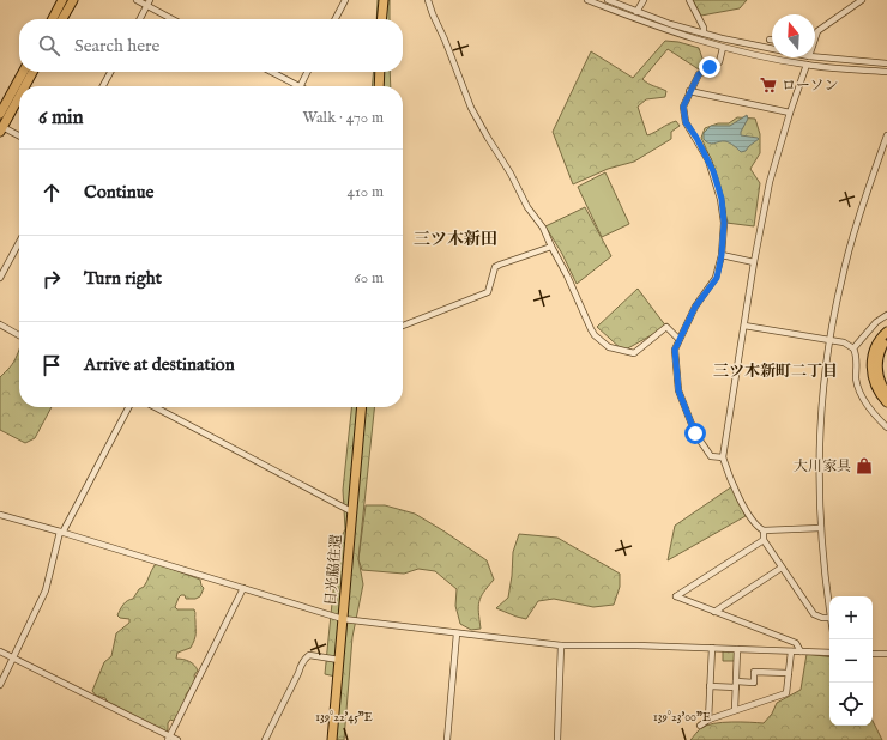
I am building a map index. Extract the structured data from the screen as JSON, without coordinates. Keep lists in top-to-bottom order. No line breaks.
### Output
{"streets":{"highway":["日光脇往還"]},"districts":["三ツ木新田","三ツ木新町二丁目"],"places":{"supermarket":["ローソン"],"shop":["大川家具"]},"north":"top","page":{"search":"Search here","heading":["6 min","Walk · 470 m"],"list":[["Continue","410 m"],["Turn right","60 m"],"Arrive at destination"],"map_buttons":["+","−"]},"coordinates":["139°22'45\"E","139°23'00\"E"]}
